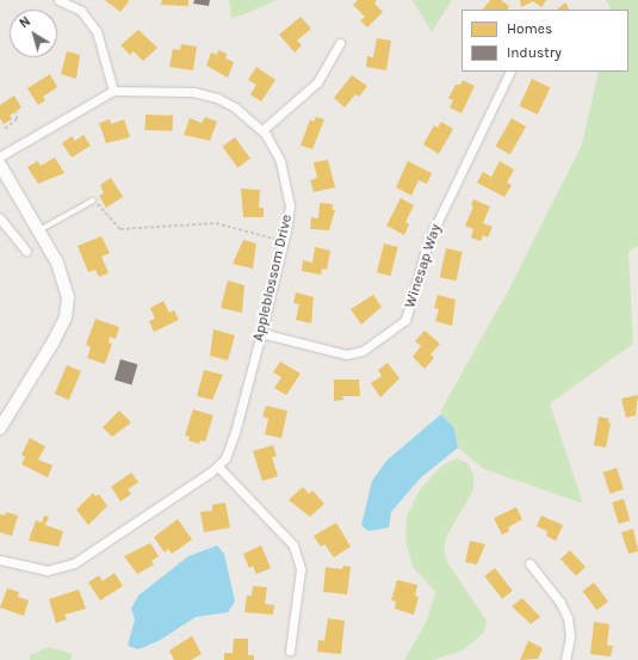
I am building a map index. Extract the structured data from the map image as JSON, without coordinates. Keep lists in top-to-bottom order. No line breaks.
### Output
{"streets":{"street":["Winesap Way","Appleblossom Drive"]},"crossings":[["Winesap Way","Appleblossom Drive"]],"legend":["Homes","Industry"],"north":"top left"}
